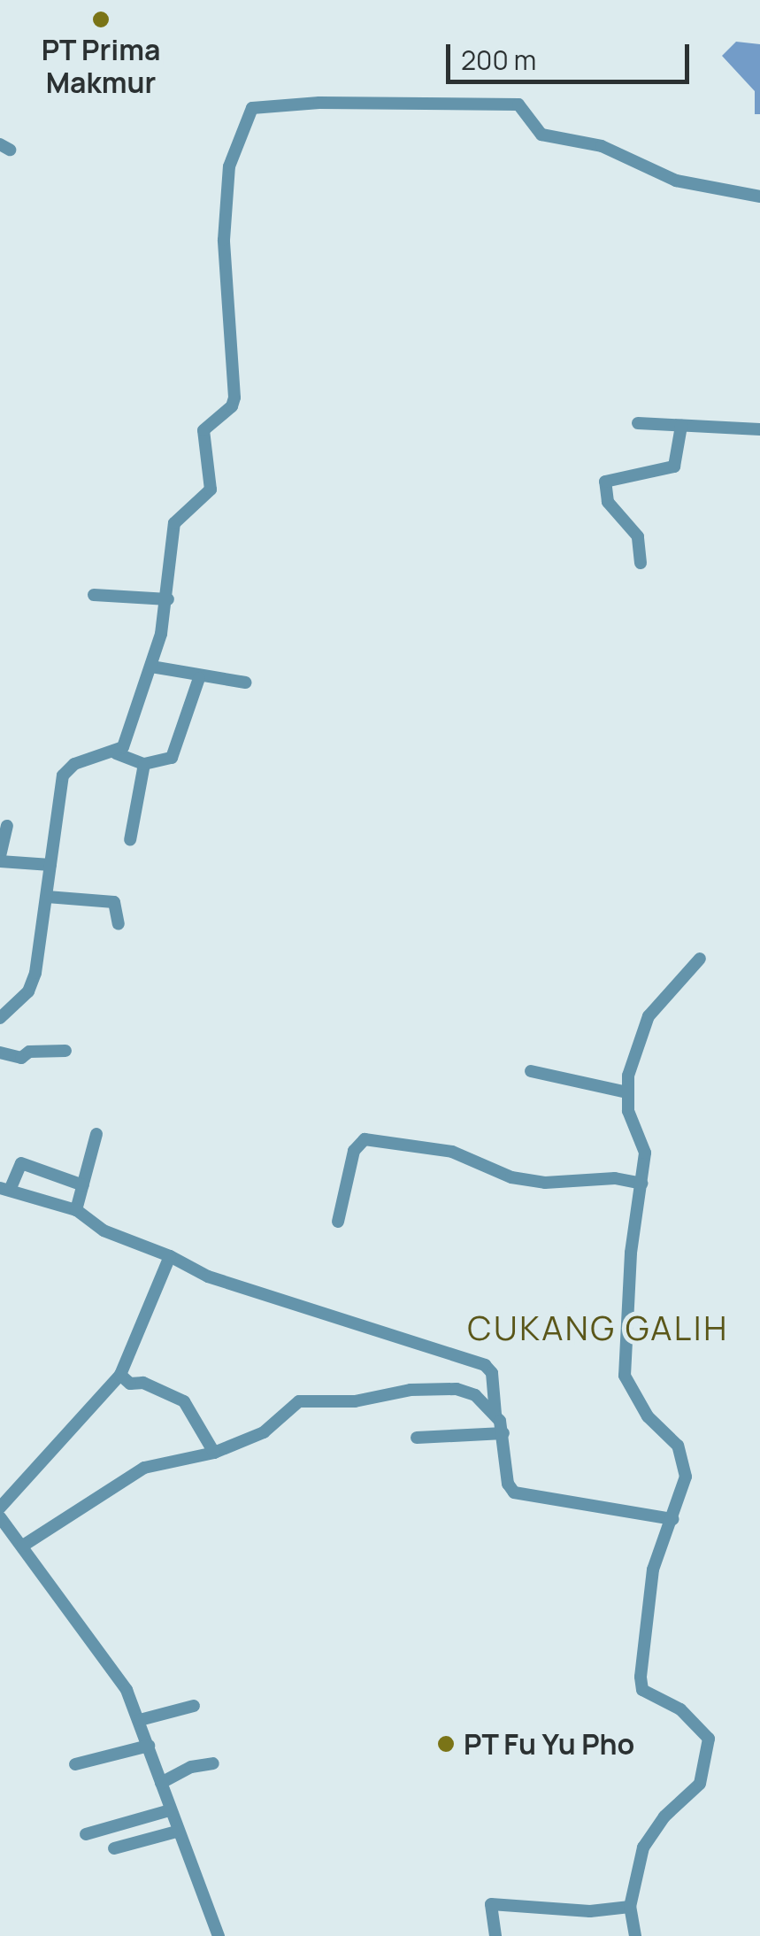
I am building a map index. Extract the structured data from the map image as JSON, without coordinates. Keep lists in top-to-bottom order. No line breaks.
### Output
{"districts":["CUKANG GALIH"],"places":["PT Prima Makmur","PT Fu Yu Pho"],"scale_bar":"200 m"}
